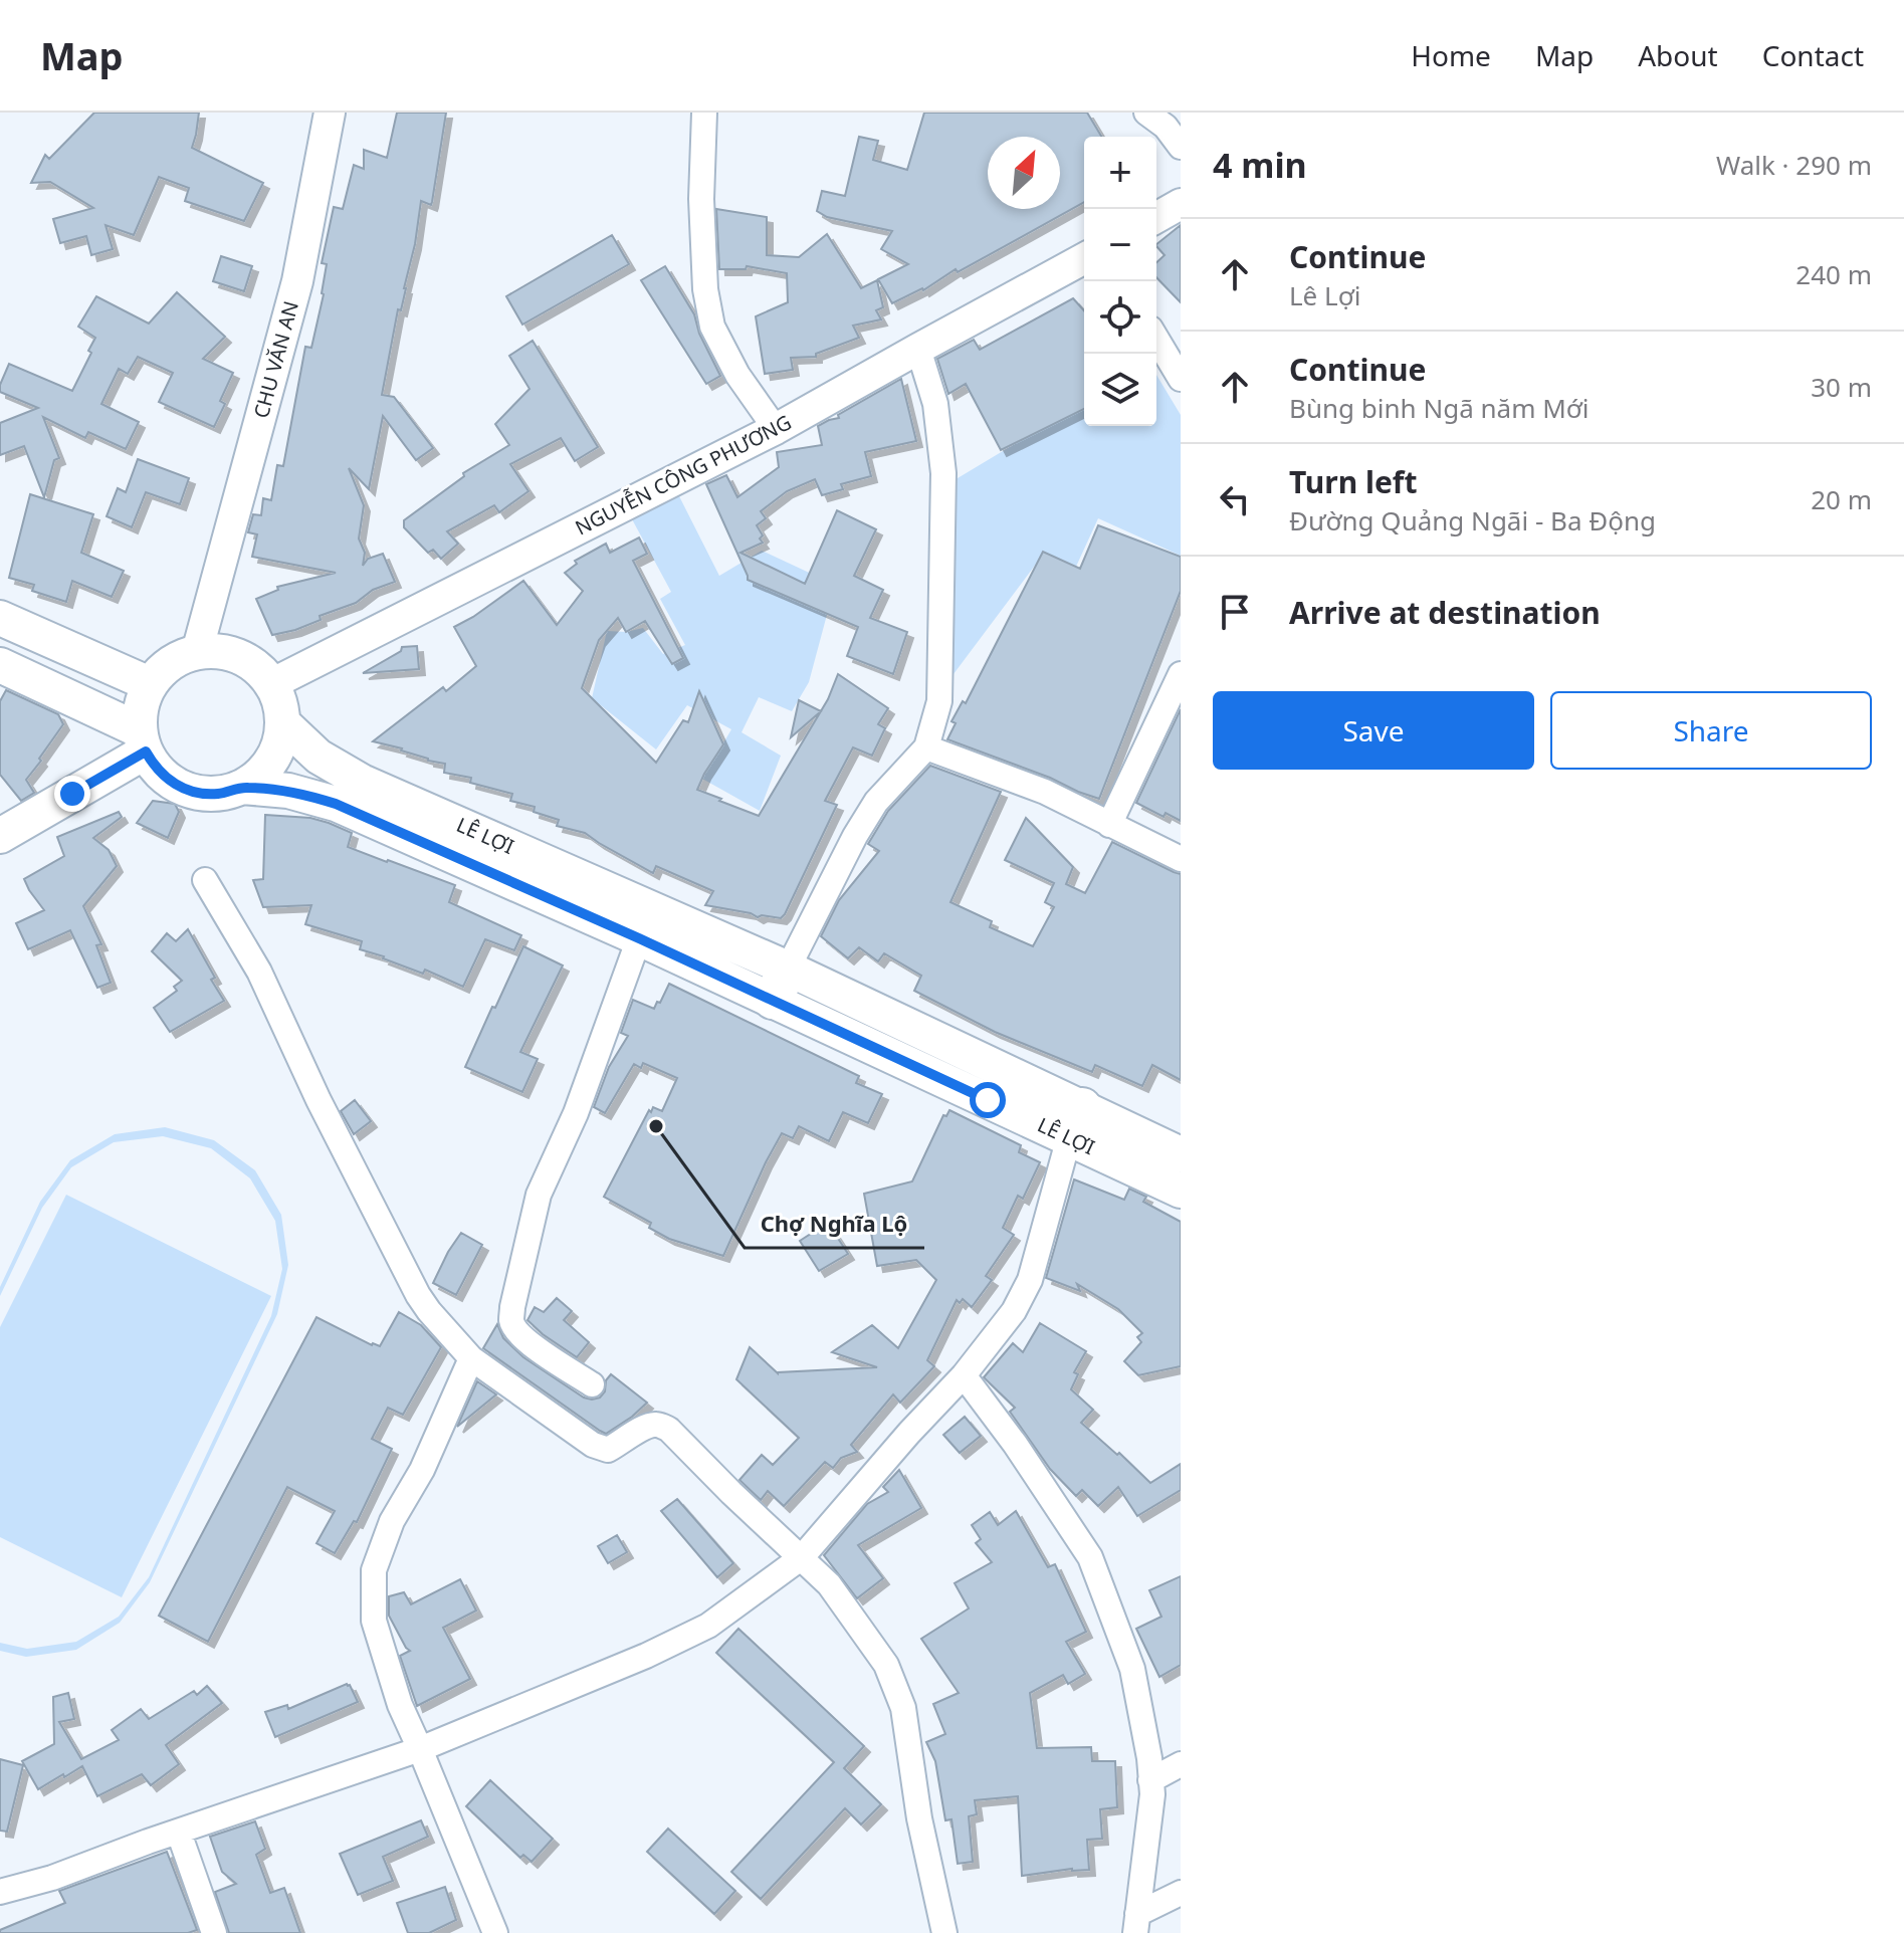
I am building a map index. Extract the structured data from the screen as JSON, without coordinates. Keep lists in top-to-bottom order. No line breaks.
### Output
{"streets":{"main road":["LÊ LỢI"],"street":["CHU VĂN AN","NGUYỄN CÔNG PHƯƠNG"]},"crossings":[["CHU VĂN AN","NGUYỄN CÔNG PHƯƠNG"],["CHU VĂN AN","LÊ LỢI"],["NGUYỄN CÔNG PHƯƠNG","LÊ LỢI"]],"places":["Chợ Nghĩa Lộ"],"north":"top right","page":{"header":"Map","nav":["Home","Map","About","Contact"],"heading":["4 min","Walk · 290 m"],"map_buttons":["+","−"],"list":[["Continue","Lê Lợi","240 m"],["Continue","Bùng binh Ngã năm Mới","30 m"],["Turn left","Đường Quảng Ngãi - Ba Động","20 m"],"Arrive at destination"],"buttons":["Save","Share"]}}
